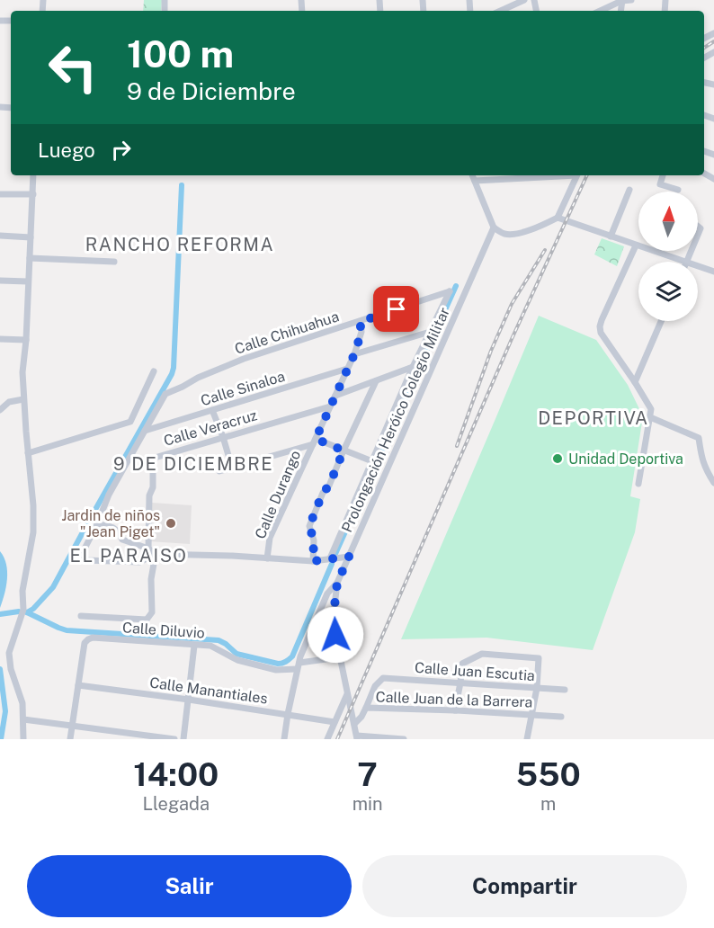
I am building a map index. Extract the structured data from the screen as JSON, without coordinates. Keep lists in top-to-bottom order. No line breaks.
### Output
{"streets":{"street":["Calle Chihuahua","Calle Sinaloa","Prolongación Heróico Colegio Militar","Calle Veracruz","Calle Durango","Calle Diluvio","Calle Juan Escutia","Calle Manantiales","Calle Juan de la Barrera"]},"crossings":[["Calle Chihuahua","Calle Sinaloa"],["Calle Chihuahua","Calle Durango"],["Calle Sinaloa","Calle Durango"],["Prolongación Heróico Colegio Militar","Calle Diluvio"],["Prolongación Heróico Colegio Militar","Calle Juan de la Barrera"],["Calle Veracruz","Calle Durango"],["Calle Diluvio","Calle Manantiales"],["Calle Juan Escutia","Calle Juan de la Barrera"]],"districts":["RANCHO REFORMA","DEPORTIVA","9 DE DICIEMBRE","EL PARAISO"],"places":["Unidad Deportiva","Jardin de niños \"Jean Piget\""],"north":"top","page":{"turn":["100 m","9 de Diciembre"],"then":"Luego","eta":["14:00","Llegada","7","min","550","m"],"buttons":["Salir","Compartir"]}}
